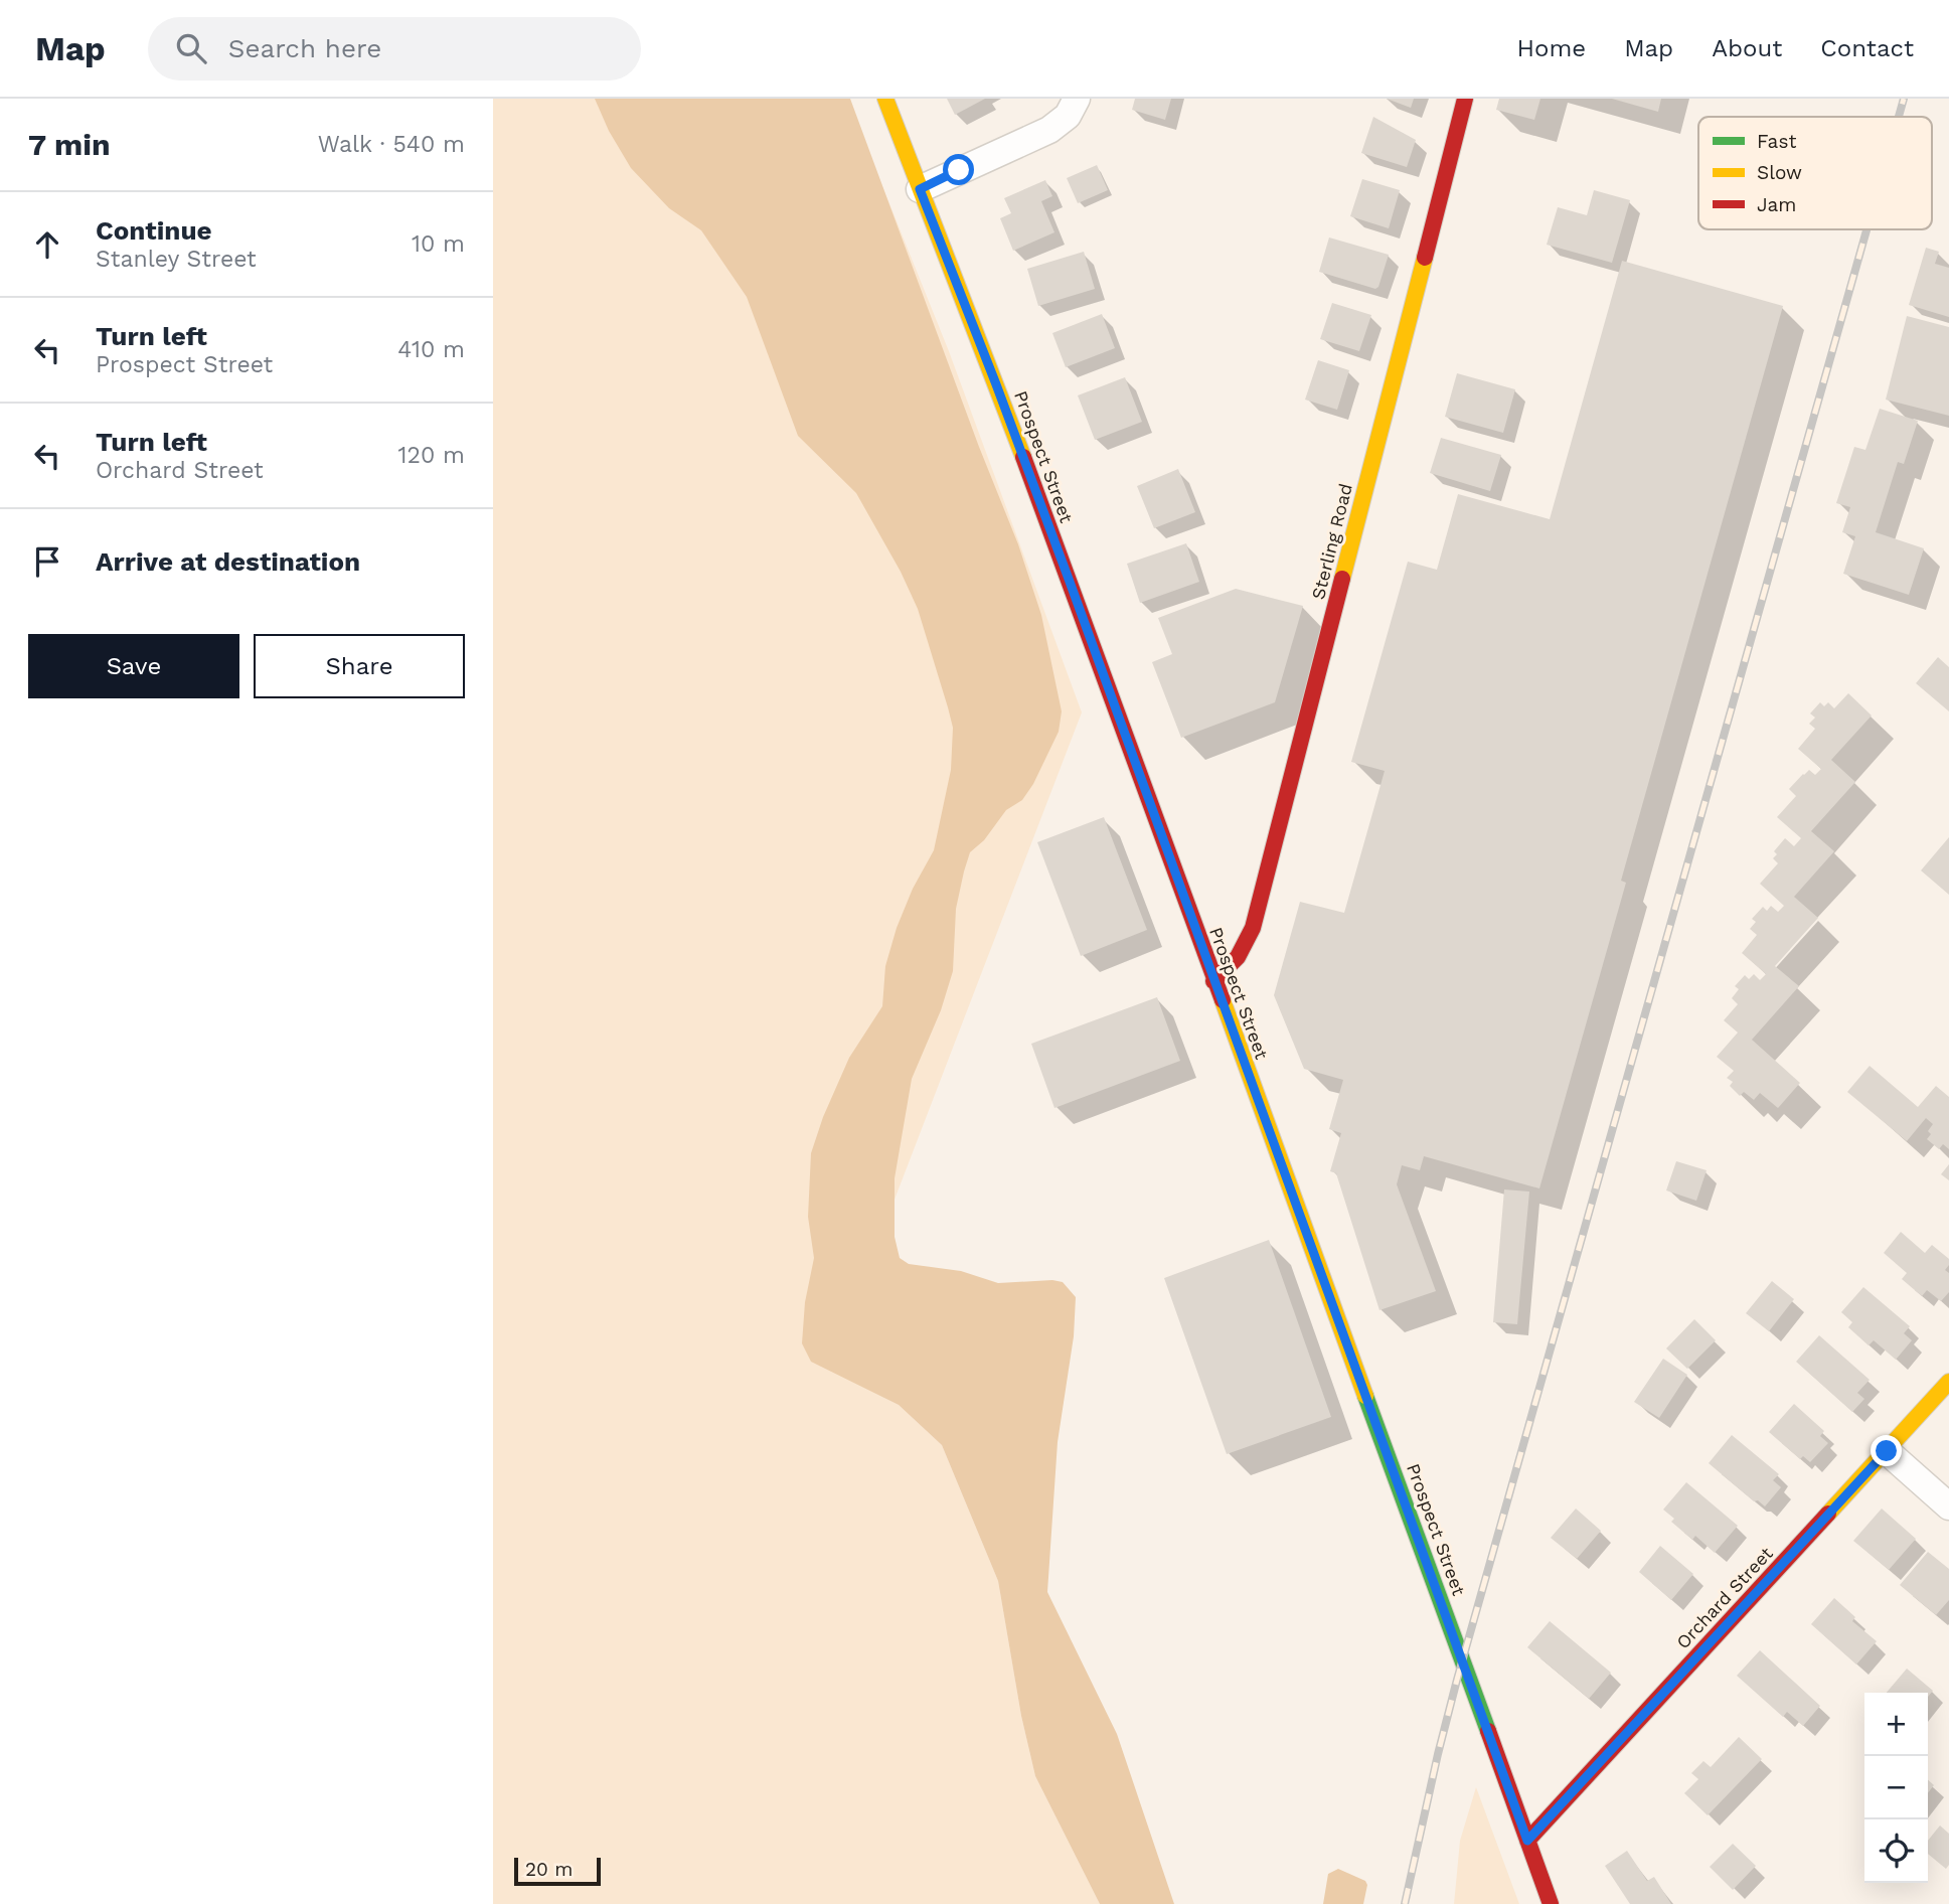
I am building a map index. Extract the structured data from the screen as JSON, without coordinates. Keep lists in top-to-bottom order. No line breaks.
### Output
{"streets":{"main road":["Prospect Street","Sterling Road","Orchard Street"]},"crossings":[["Prospect Street","Sterling Road"],["Prospect Street","Orchard Street"]],"legend":["Fast","Slow","Jam"],"scale_bar":"20 m","page":{"header":"Map","search":"Search here","nav":["Home","Map","About","Contact"],"heading":["7 min","Walk · 540 m"],"list":[["Continue","Stanley Street","10 m"],["Turn left","Prospect Street","410 m"],["Turn left","Orchard Street","120 m"],"Arrive at destination"],"buttons":["Save","Share"],"map_buttons":["+","−"],"scale":"20 m"}}
